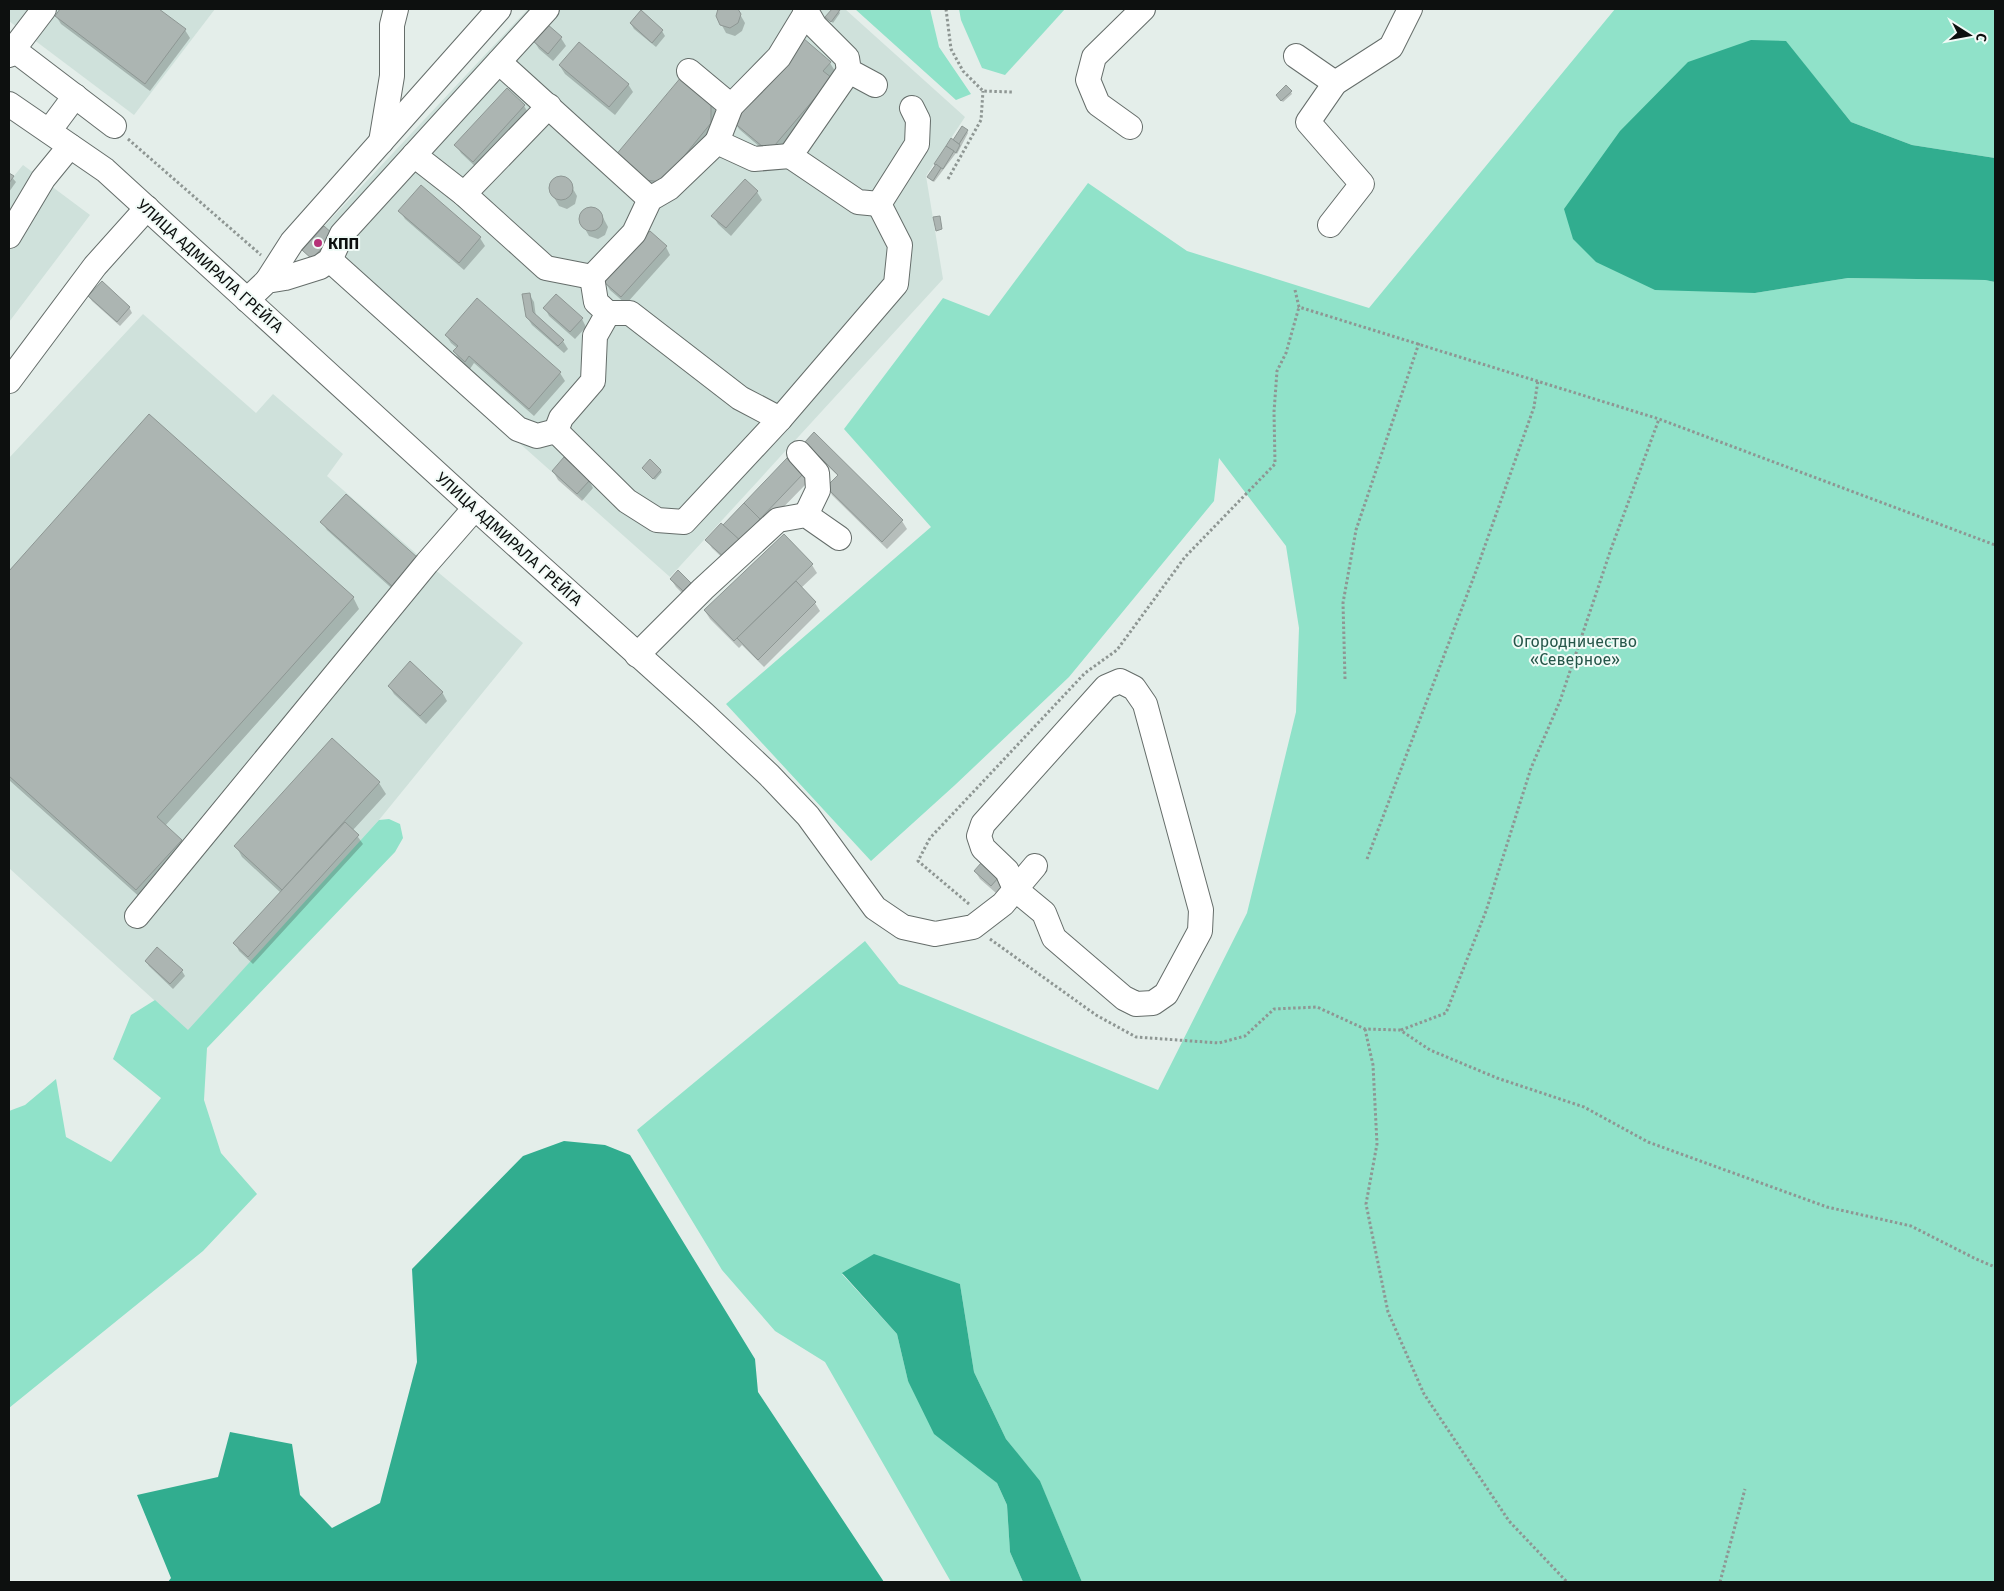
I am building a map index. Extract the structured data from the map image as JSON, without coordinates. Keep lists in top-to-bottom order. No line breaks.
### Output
{"streets":{"street":["УЛИЦА АДМИРАЛА ГРЕЙГА"]},"parks":["Огородничество «Северное»"],"places":["КПП"],"north":"right"}
